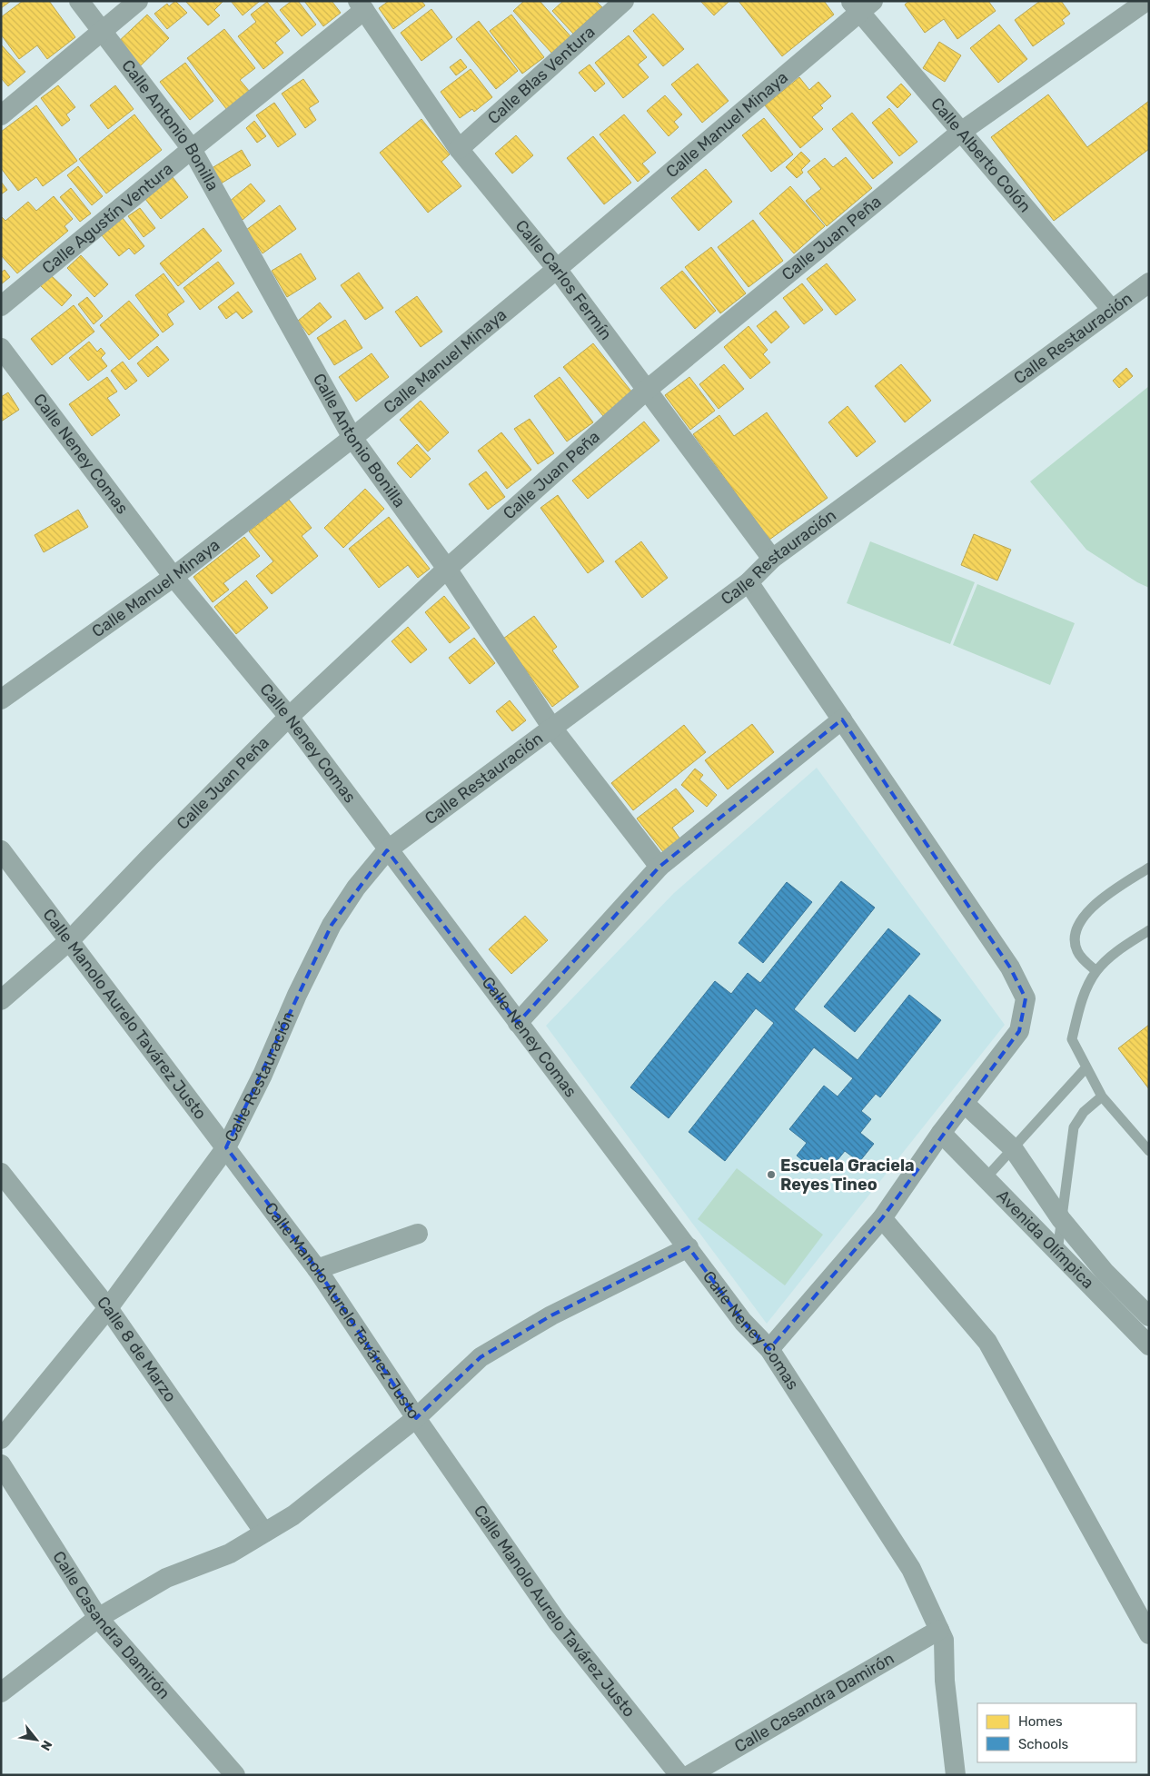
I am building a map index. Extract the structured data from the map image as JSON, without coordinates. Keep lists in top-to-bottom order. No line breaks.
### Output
{"streets":{"street":["Calle Blas Ventura","Calle Manuel Minaya","Calle Antonio Bonilla","Calle Alberto Colón","Calle Agustín Ventura","Calle Juan Peña","Calle Carlos Fermín","Calle Restauración","Calle Neney Comas","Calle Manolo Aurelo Tavárez Justo","Avenida Olímpica","Calle 8 de Marzo","Calle Casandra Damirón"]},"crossings":[["Calle Blas Ventura","Calle Carlos Fermín"],["Calle Manuel Minaya","Calle Antonio Bonilla"],["Calle Manuel Minaya","Calle Alberto Colón"],["Calle Manuel Minaya","Calle Carlos Fermín"],["Calle Manuel Minaya","Calle Neney Comas"],["Calle Antonio Bonilla","Calle Agustín Ventura"],["Calle Antonio Bonilla","Calle Juan Peña"],["Calle Antonio Bonilla","Calle Restauración"],["Calle Alberto Colón","Calle Juan Peña"],["Calle Alberto Colón","Calle Restauración"],["Calle Agustín Ventura","Calle Carlos Fermín"],["Calle Juan Peña","Calle Carlos Fermín"],["Calle Juan Peña","Calle Neney Comas"],["Calle Juan Peña","Calle Manolo Aurelo Tavárez Justo"],["Calle Carlos Fermín","Calle Restauración"],["Calle Restauración","Calle Neney Comas"],["Calle Restauración","Calle Manolo Aurelo Tavárez Justo"],["Calle Restauración","Calle 8 de Marzo"],["Calle Neney Comas","Calle Casandra Damirón"]],"places":["Escuela Graciela Reyes Tineo"],"legend":["Homes","Schools"],"north":"bottom right"}
